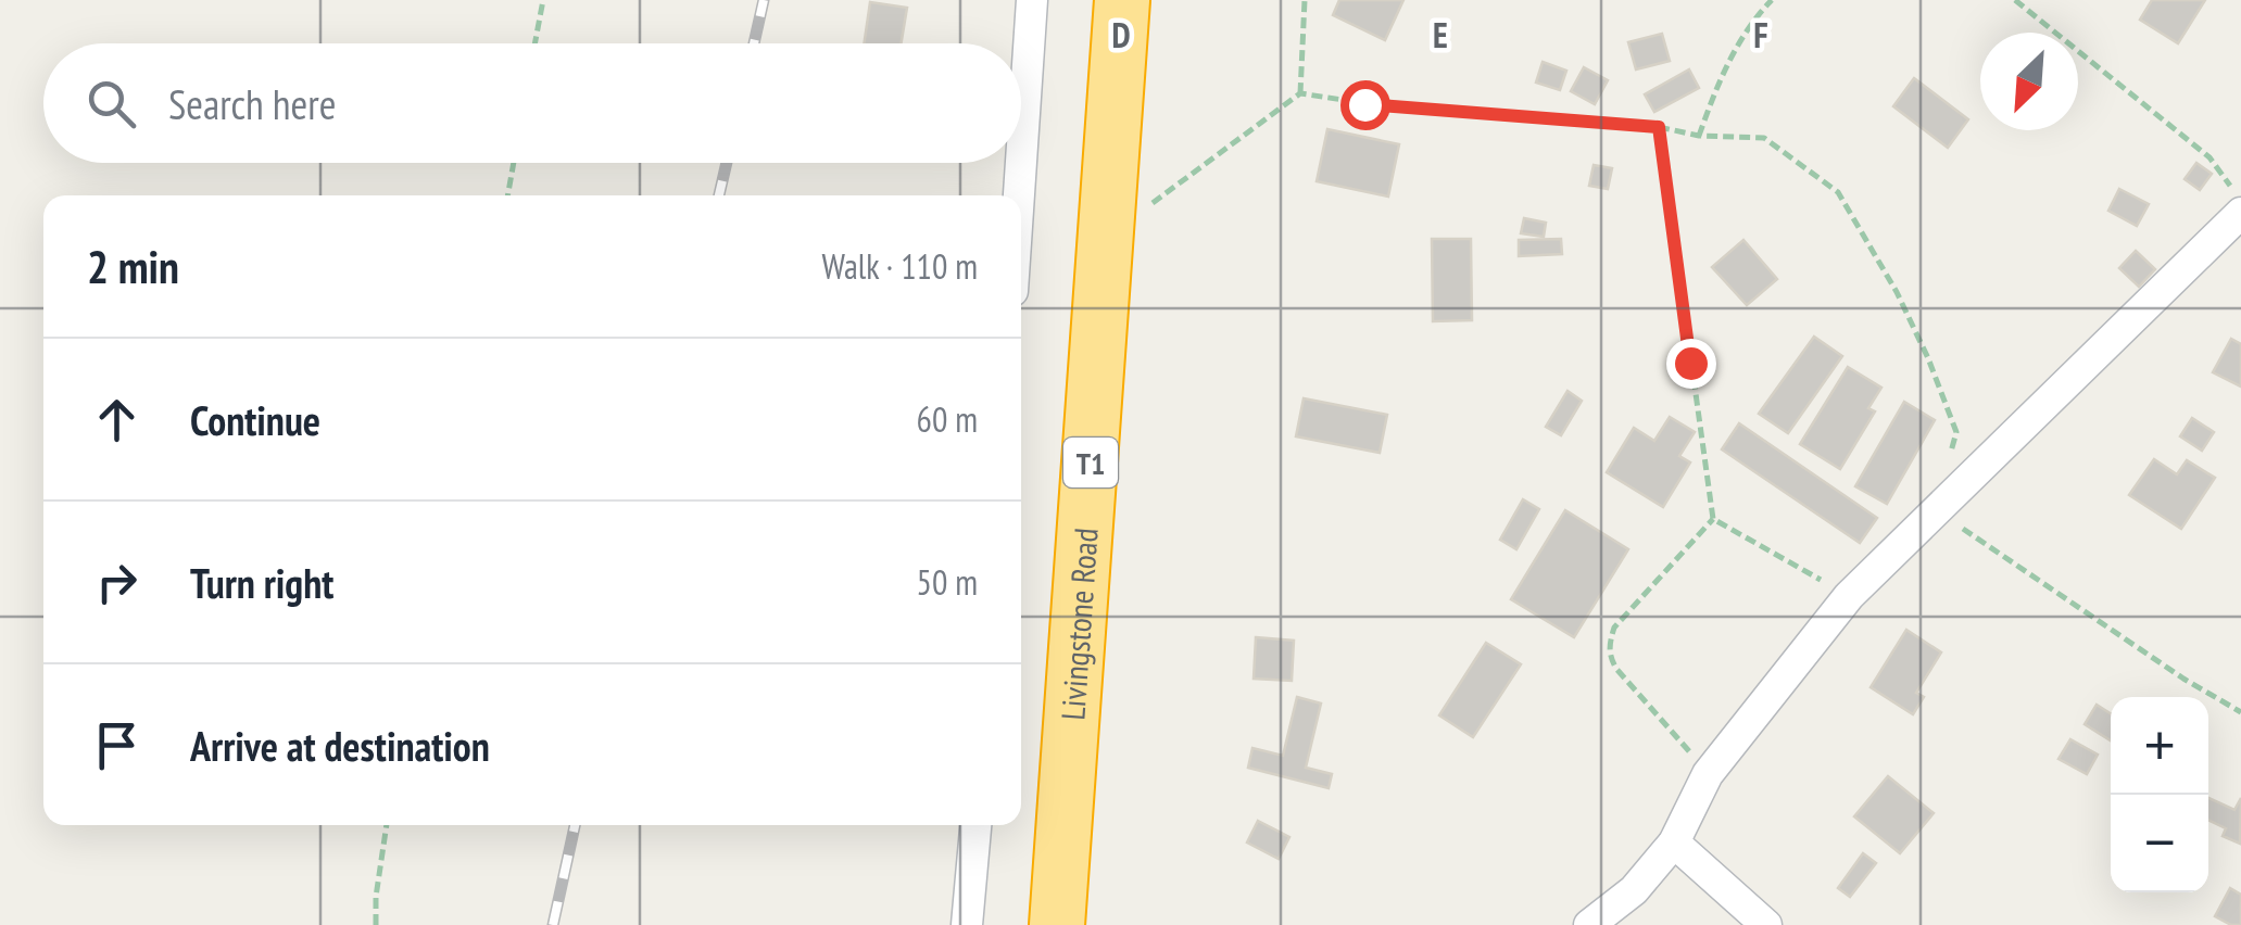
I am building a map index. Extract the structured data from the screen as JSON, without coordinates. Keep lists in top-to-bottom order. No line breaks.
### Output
{"streets":{"highway":["T1","Livingstone Road"]},"north":"bottom left","page":{"search":"Search here","heading":["2 min","Walk · 110 m"],"list":[["Continue","60 m"],["Turn right","50 m"],"Arrive at destination"],"map_buttons":["+","−"]},"grid":{"columns":["D","E","F"]}}
